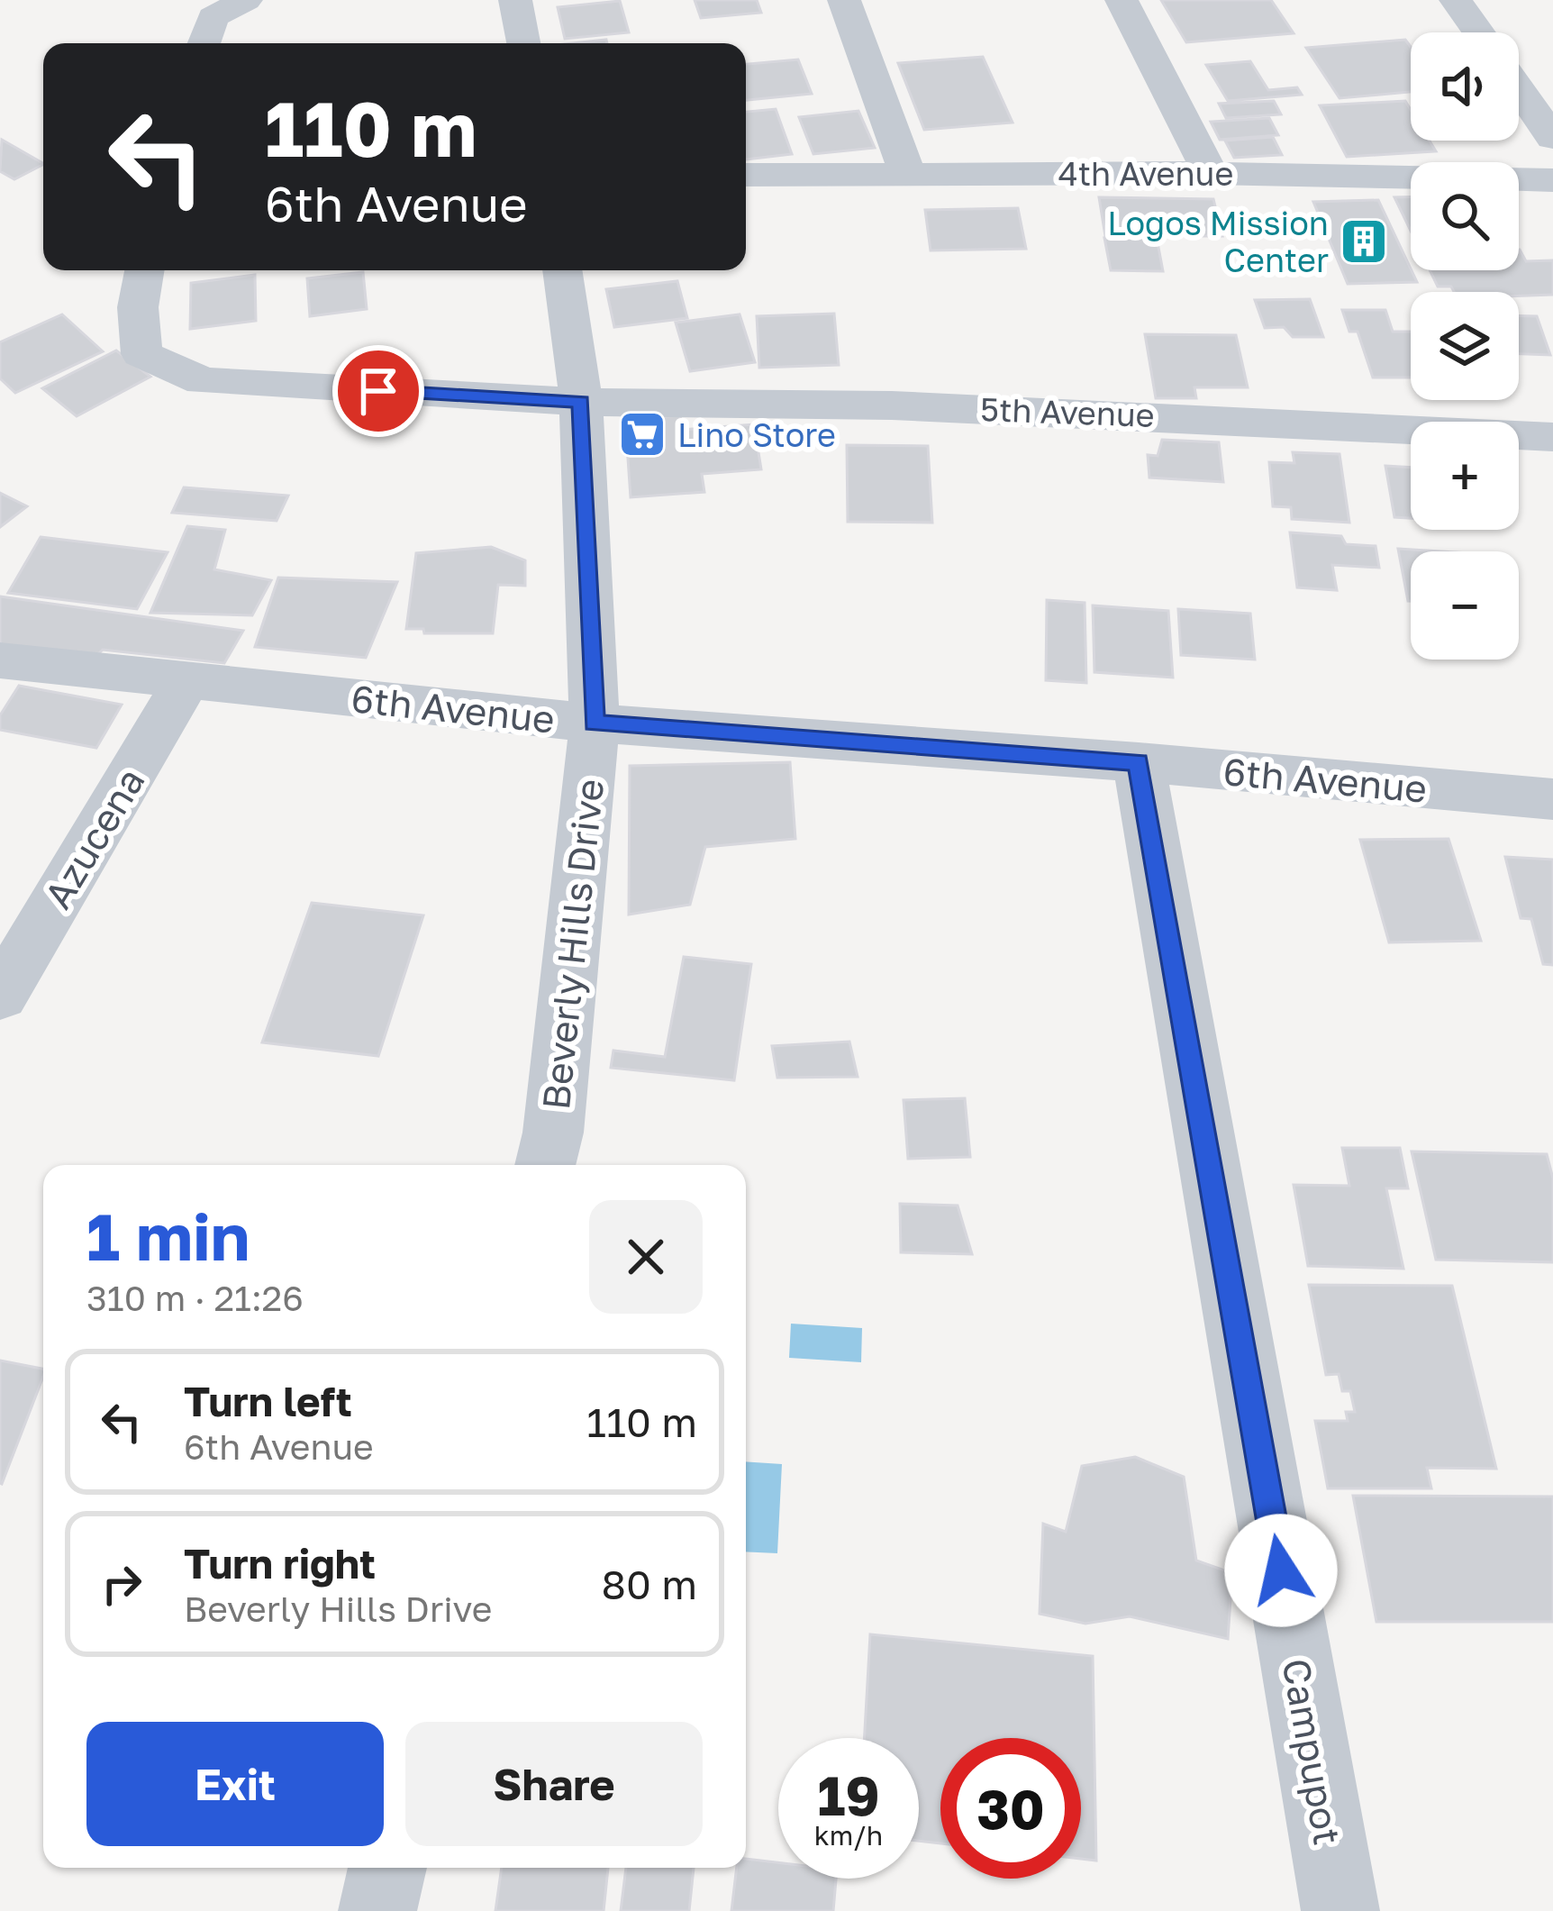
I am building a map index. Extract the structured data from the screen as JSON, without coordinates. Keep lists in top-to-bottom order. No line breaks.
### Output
{"streets":{"street":["4th Avenue","5th Avenue","6th Avenue","Azucena","Beverly Hills Drive","Campupot"]},"crossings":[["5th Avenue","Beverly Hills Drive"],["6th Avenue","Azucena"],["6th Avenue","Beverly Hills Drive"],["6th Avenue","Campupot"]],"places":{"building":["Logos Mission Center"],"supermarket":["Lino Store"]},"page":{"map_buttons":["+","−"],"turn":["110 m","6th Avenue"],"heading":["1 min","310 m · 21:26"],"list":[{"name":"Turn left","note":"6th Avenue","value":"110 m"},{"name":"Turn right","note":"Beverly Hills Drive","value":"80 m"}],"buttons":["Exit","Share"],"speed":"19 km/h","limit":"30"}}
